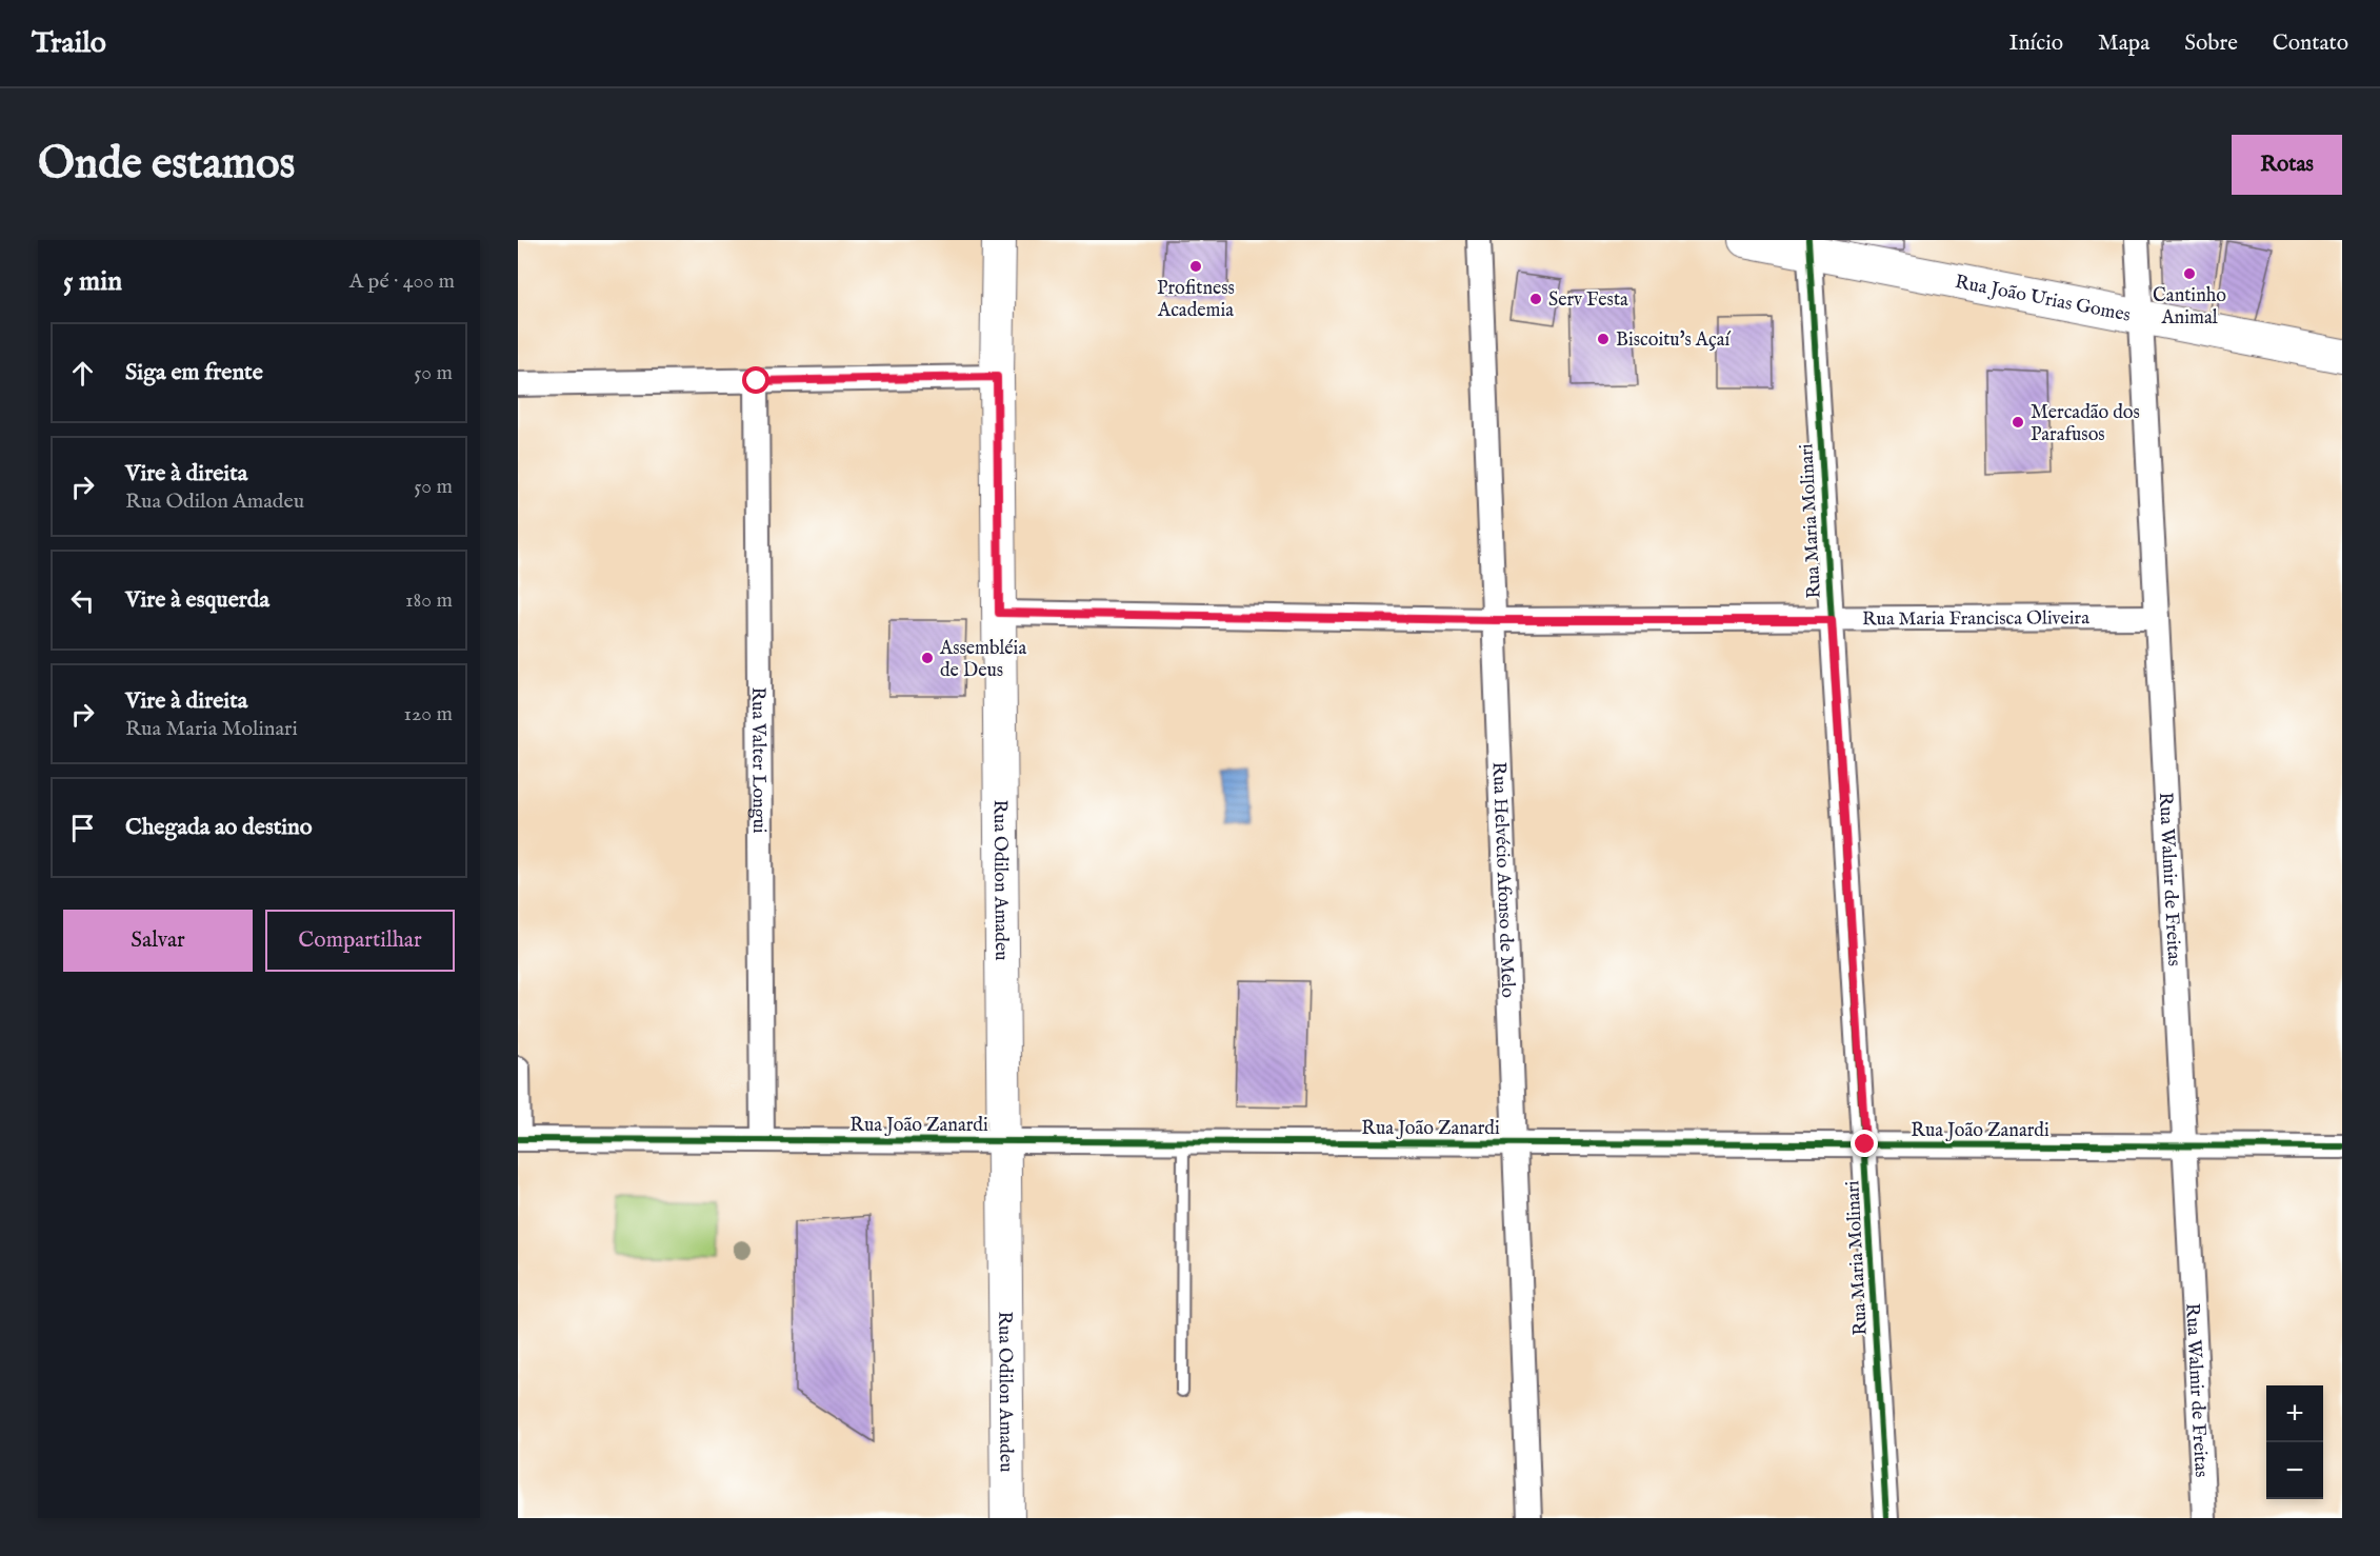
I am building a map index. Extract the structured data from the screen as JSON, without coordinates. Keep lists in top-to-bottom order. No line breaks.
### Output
{"streets":{"street":["Rua João Urias Gomes","Rua Maria Molinari","Rua Maria Francisca Oliveira","Rua Valter Longui","Rua Odilon Amadeu","Rua Helvécio Afonso de Melo","Rua Walmir de Freitas","Rua João Zanardi"]},"crossings":[["Rua João Urias Gomes","Rua Maria Molinari"],["Rua João Urias Gomes","Rua Walmir de Freitas"],["Rua Maria Molinari","Rua Maria Francisca Oliveira"],["Rua Maria Molinari","Rua João Zanardi"],["Rua Maria Francisca Oliveira","Rua Odilon Amadeu"],["Rua Maria Francisca Oliveira","Rua Helvécio Afonso de Melo"],["Rua Maria Francisca Oliveira","Rua Walmir de Freitas"],["Rua Valter Longui","Rua João Zanardi"],["Rua Odilon Amadeu","Rua João Zanardi"],["Rua Helvécio Afonso de Melo","Rua João Zanardi"],["Rua Walmir de Freitas","Rua João Zanardi"]],"places":["Profitness Academia","Cantinho Animal","Serv Festa","Biscoitu's Açaí","Mercadão dos Parafusos","Assembléia de Deus"],"page":{"header":"Trailo","nav":["Início","Mapa","Sobre","Contato"],"buttons":["Rotas",["Salvar","Compartilhar"]],"title":"Onde estamos","heading":["5 min","A pé · 400 m"],"list":[["Siga em frente","50 m"],["Vire à direita","Rua Odilon Amadeu","50 m"],["Vire à esquerda","180 m"],["Vire à direita","Rua Maria Molinari","120 m"],"Chegada ao destino"],"map_buttons":["+","−"]}}
